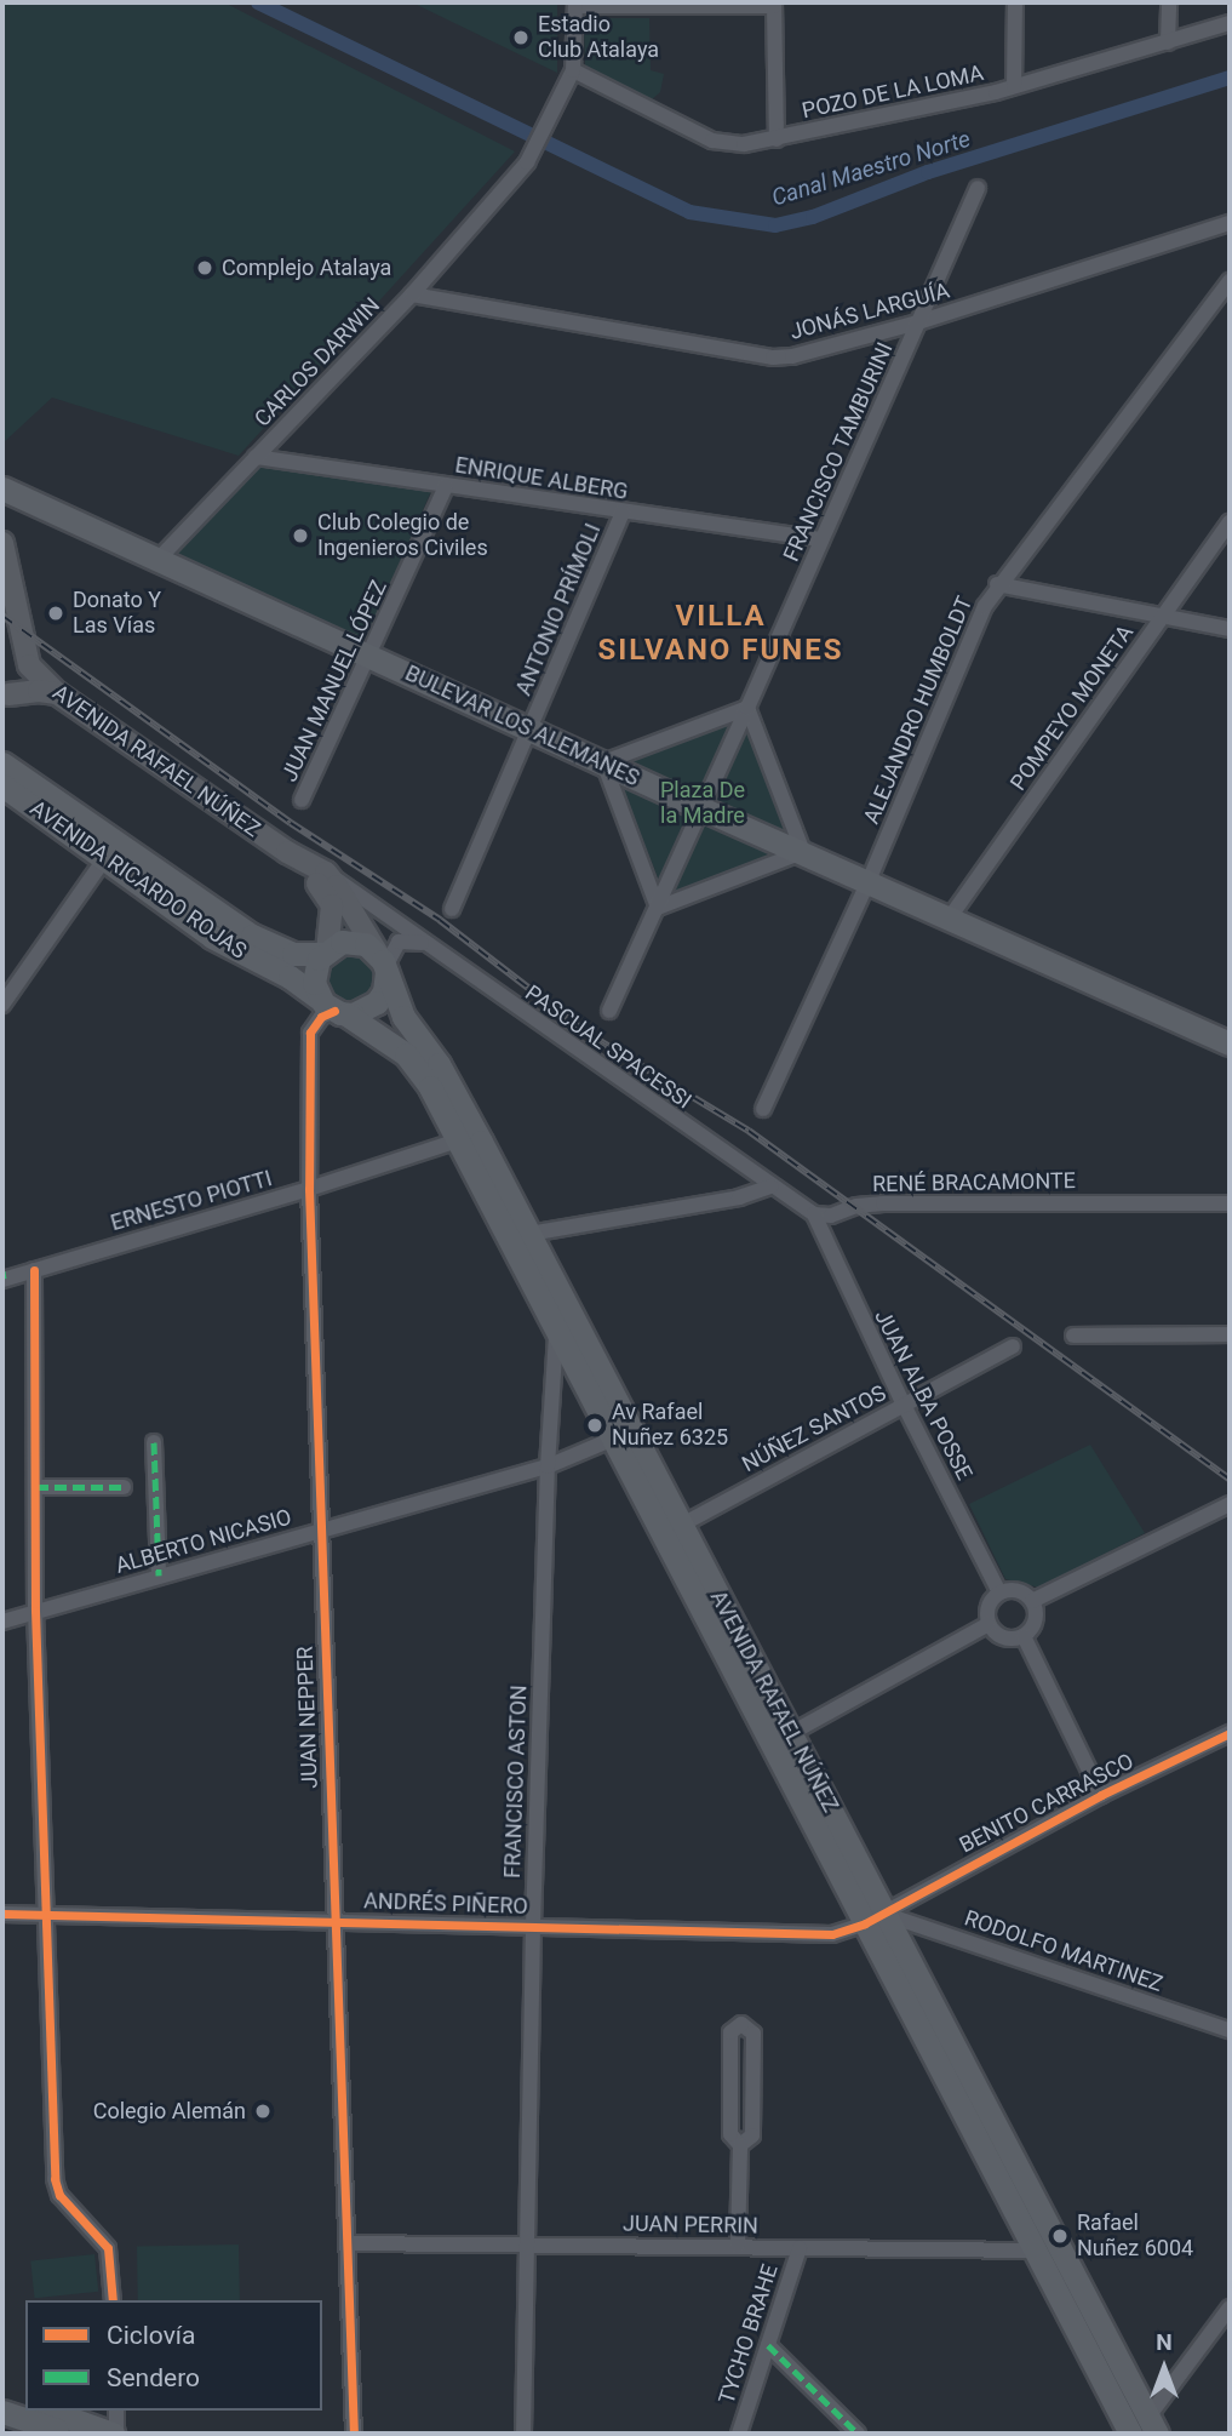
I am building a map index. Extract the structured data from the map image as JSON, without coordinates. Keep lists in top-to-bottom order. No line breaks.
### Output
{"streets":{"main road":["BULEVAR LOS ALEMANES","AVENIDA RAFAEL NÚÑEZ","AVENIDA RICARDO ROJAS"],"street":["POZO DE LA LOMA","JONÁS LARGUÍA","CARLOS DARWIN","FRANCISCO TAMBURINI","ENRIQUE ALBERG","ANTONIO PRÍMOLI","JUAN MANUEL LÓPEZ","POMPEYO MONETA","ALEJANDRO HUMBOLDT","PASCUAL SPACESSI","RENÉ BRACAMONTE","ERNESTO PIOTTI","JUAN ALBA POSSE","NÚÑEZ SANTOS","ALBERTO NICASIO","JUAN NEPPER","FRANCISCO ASTON","BENITO CARRASCO","ANDRÉS PIÑERO","RODOLFO MARTINEZ","JUAN PERRIN","TYCHO BRAHE"]},"crossings":[["POZO DE LA LOMA","CARLOS DARWIN"],["JONÁS LARGUÍA","CARLOS DARWIN"],["JONÁS LARGUÍA","FRANCISCO TAMBURINI"],["CARLOS DARWIN","ENRIQUE ALBERG"],["CARLOS DARWIN","BULEVAR LOS ALEMANES"],["FRANCISCO TAMBURINI","ENRIQUE ALBERG"],["FRANCISCO TAMBURINI","BULEVAR LOS ALEMANES"],["ENRIQUE ALBERG","ANTONIO PRÍMOLI"],["ENRIQUE ALBERG","JUAN MANUEL LÓPEZ"],["ANTONIO PRÍMOLI","BULEVAR LOS ALEMANES"],["JUAN MANUEL LÓPEZ","BULEVAR LOS ALEMANES"],["POMPEYO MONETA","BULEVAR LOS ALEMANES"],["ALEJANDRO HUMBOLDT","BULEVAR LOS ALEMANES"],["AVENIDA RAFAEL NÚÑEZ","AVENIDA RICARDO ROJAS"],["AVENIDA RAFAEL NÚÑEZ","PASCUAL SPACESSI"],["AVENIDA RAFAEL NÚÑEZ","ERNESTO PIOTTI"],["AVENIDA RAFAEL NÚÑEZ","NÚÑEZ SANTOS"],["AVENIDA RAFAEL NÚÑEZ","ALBERTO NICASIO"],["AVENIDA RAFAEL NÚÑEZ","JUAN NEPPER"],["AVENIDA RAFAEL NÚÑEZ","FRANCISCO ASTON"],["AVENIDA RAFAEL NÚÑEZ","BENITO CARRASCO"],["AVENIDA RAFAEL NÚÑEZ","ANDRÉS PIÑERO"],["AVENIDA RAFAEL NÚÑEZ","RODOLFO MARTINEZ"],["AVENIDA RAFAEL NÚÑEZ","JUAN PERRIN"],["AVENIDA RICARDO ROJAS","JUAN NEPPER"],["RENÉ BRACAMONTE","JUAN ALBA POSSE"],["ERNESTO PIOTTI","JUAN NEPPER"],["JUAN ALBA POSSE","NÚÑEZ SANTOS"],["ALBERTO NICASIO","JUAN NEPPER"],["ALBERTO NICASIO","FRANCISCO ASTON"],["JUAN NEPPER","ANDRÉS PIÑERO"],["JUAN NEPPER","JUAN PERRIN"],["FRANCISCO ASTON","ANDRÉS PIÑERO"],["FRANCISCO ASTON","JUAN PERRIN"],["BENITO CARRASCO","ANDRÉS PIÑERO"],["BENITO CARRASCO","RODOLFO MARTINEZ"],["ANDRÉS PIÑERO","RODOLFO MARTINEZ"],["JUAN PERRIN","TYCHO BRAHE"]],"districts":["VILLA SILVANO FUNES"],"water":["Canal Maestro Norte"],"parks":["Plaza De la Madre"],"places":["Estadio Club Atalaya","Complejo Atalaya","Club Colegio de Ingenieros Civiles","Donato Y Las Vías","Av Rafael Nuñez 6325","Colegio Alemán","Rafael Nuñez 6004"],"legend":["Ciclovía","Sendero"],"north":"top"}
